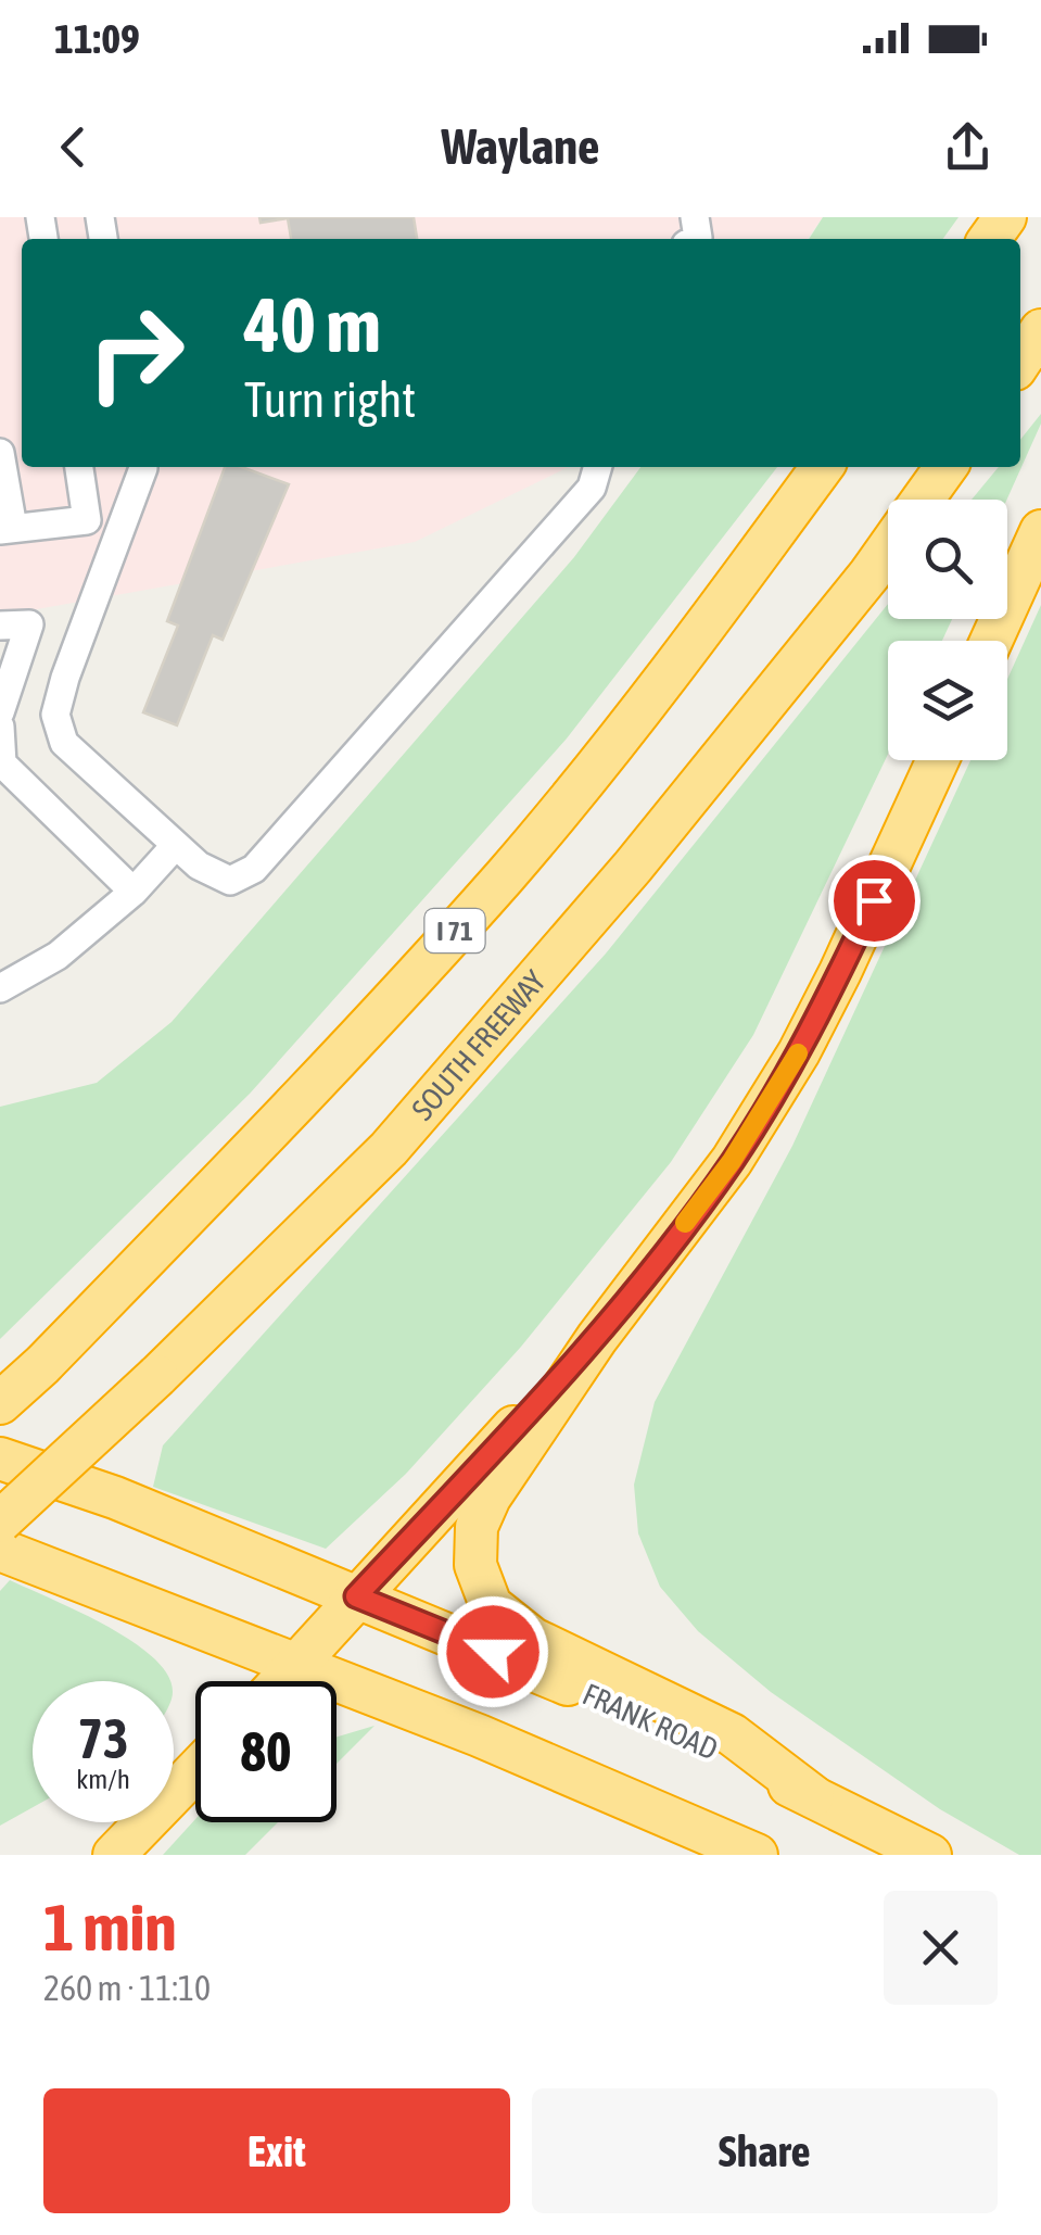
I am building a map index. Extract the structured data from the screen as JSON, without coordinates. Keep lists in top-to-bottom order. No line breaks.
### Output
{"streets":{"highway":["I 71","SOUTH FREEWAY","FRANK ROAD"]},"page":{"status":"11:09","header":"Waylane","turn":["40 m","Turn right"],"speed":"73 km/h","limit":"80","heading":["1 min","260 m · 11:10"],"buttons":["Exit","Share"]}}
